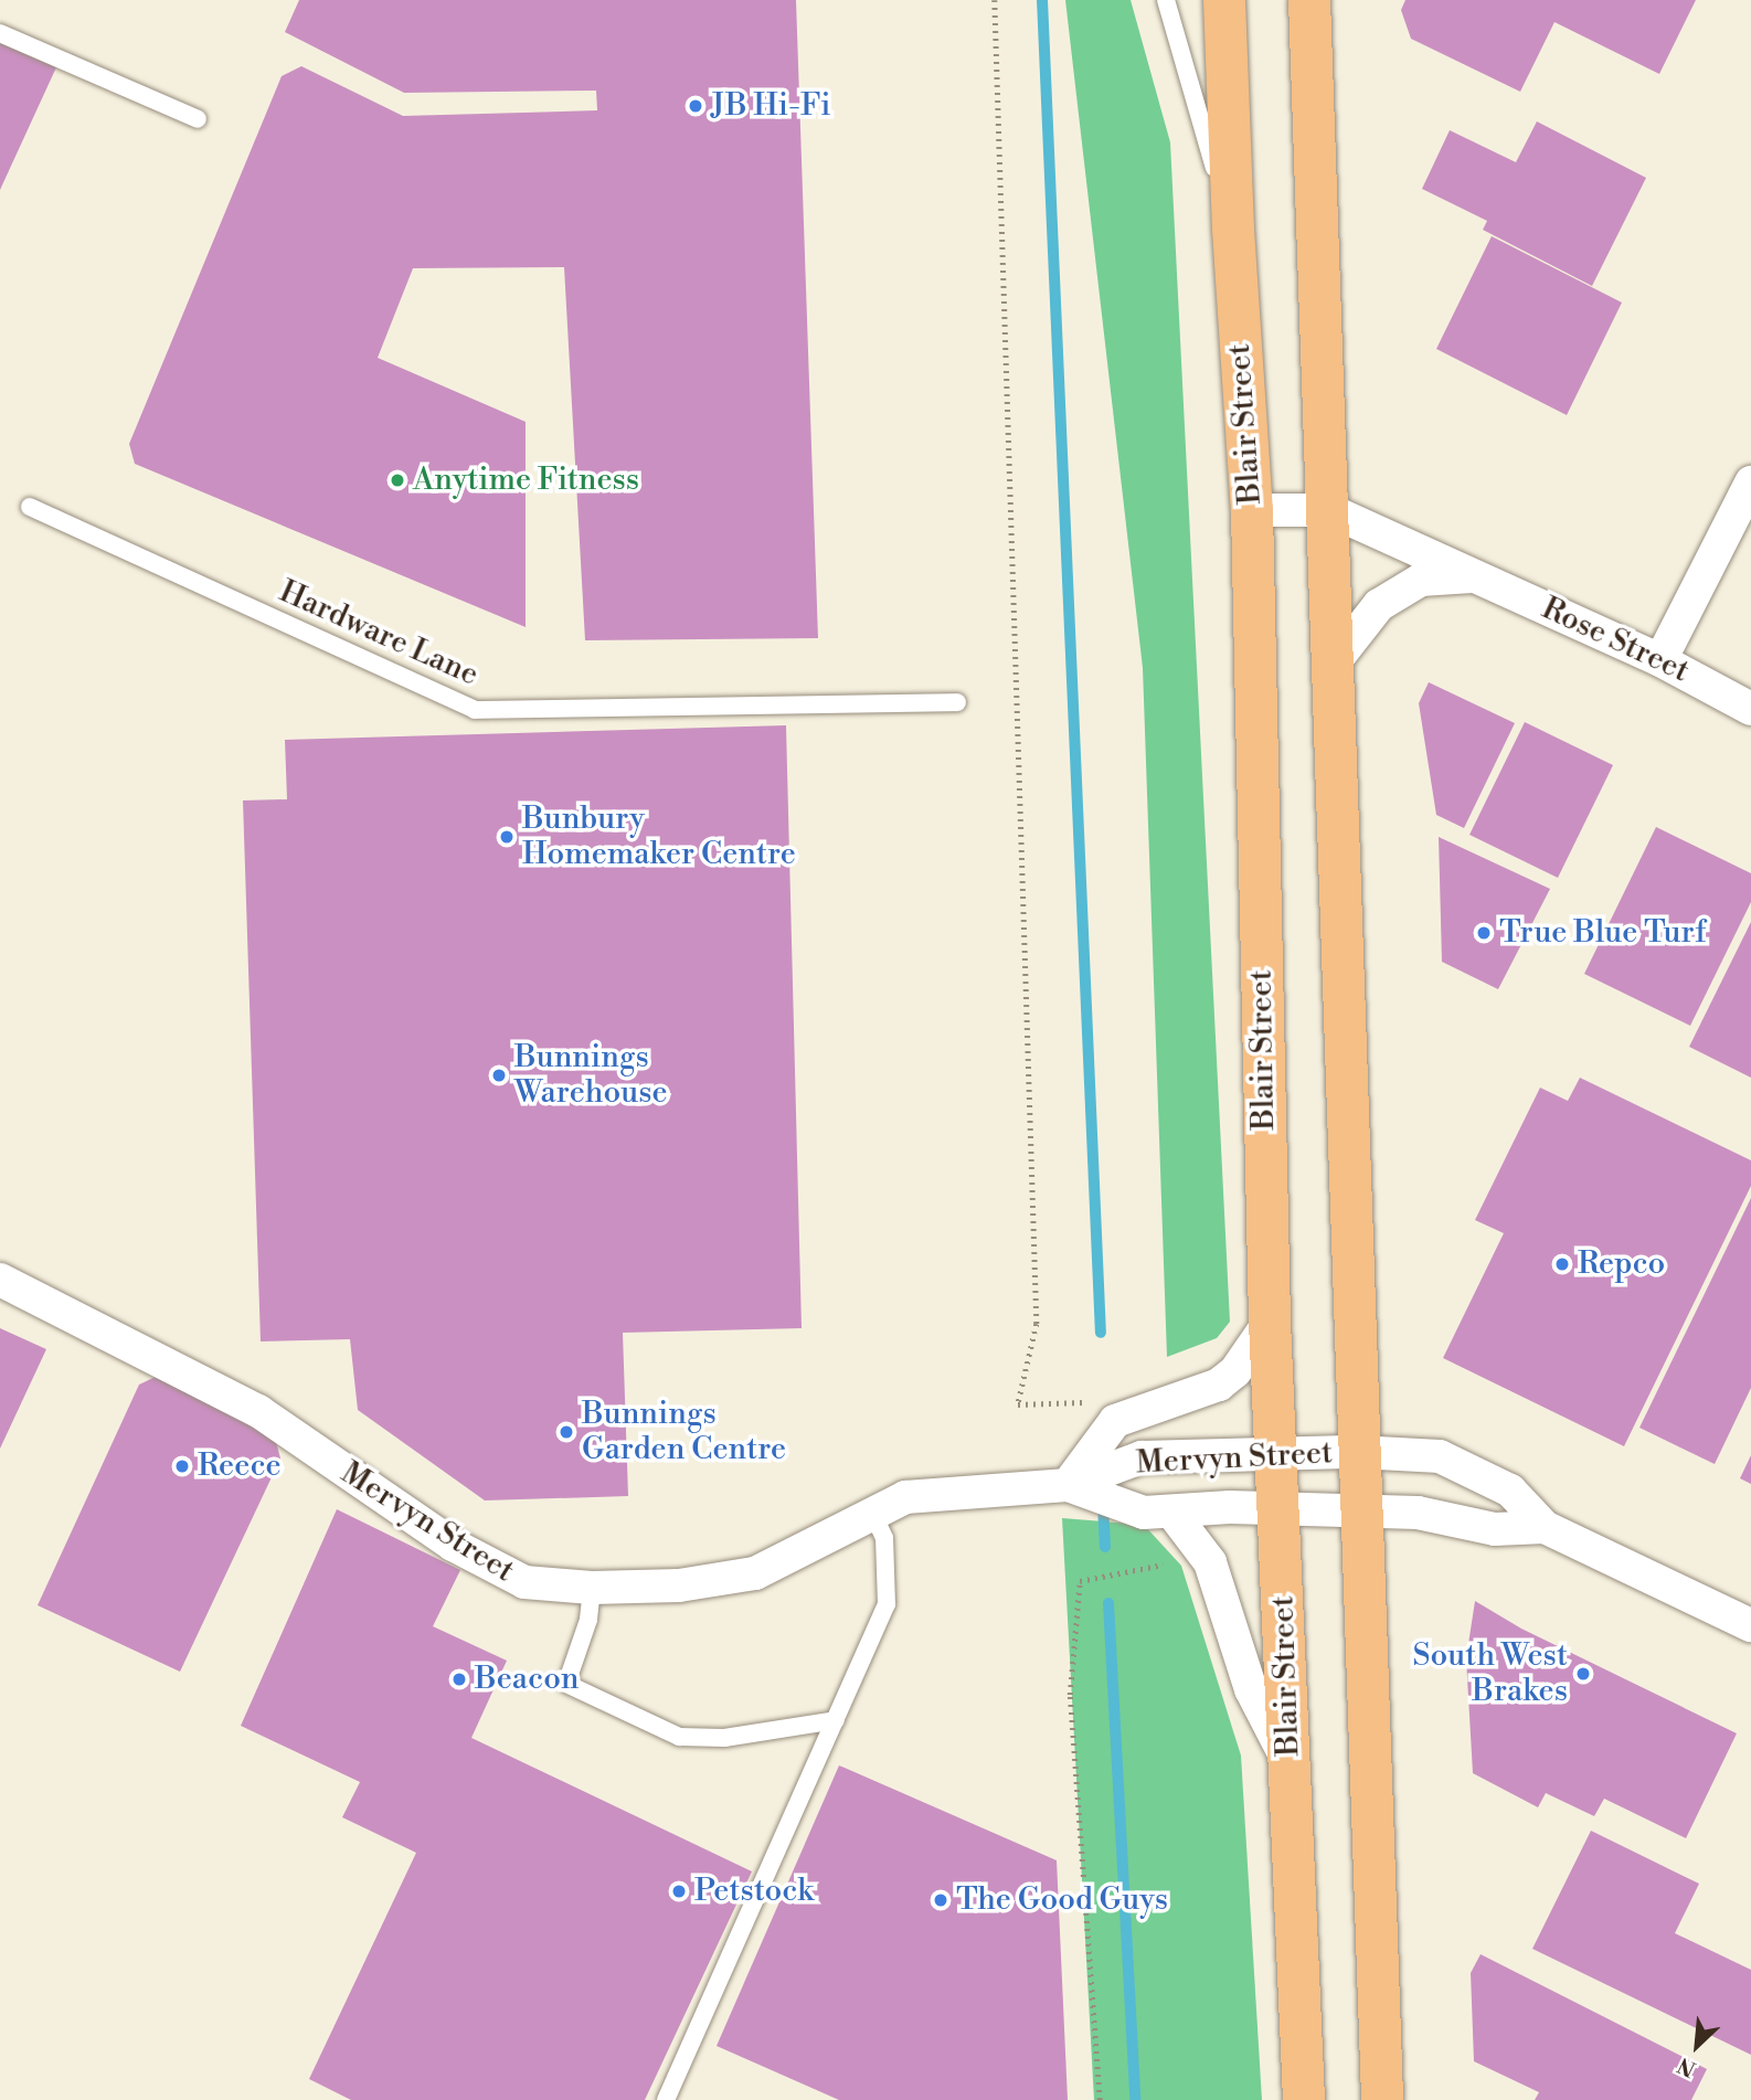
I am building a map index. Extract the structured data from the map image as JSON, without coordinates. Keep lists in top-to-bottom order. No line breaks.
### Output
{"streets":{"main road":["Blair Street"],"street":["Rose Street","Mervyn Street"],"lane":["Hardware Lane"]},"crossings":[["Blair Street","Rose Street"],["Blair Street","Mervyn Street"]],"places":["JB Hi-Fi","Anytime Fitness","Bunbury Homemaker Centre","True Blue Turf","Bunnings Warehouse","Repco","Bunnings Garden Centre","Reece","South West Brakes","Beacon","Petstock","The Good Guys"],"north":"bottom left"}
